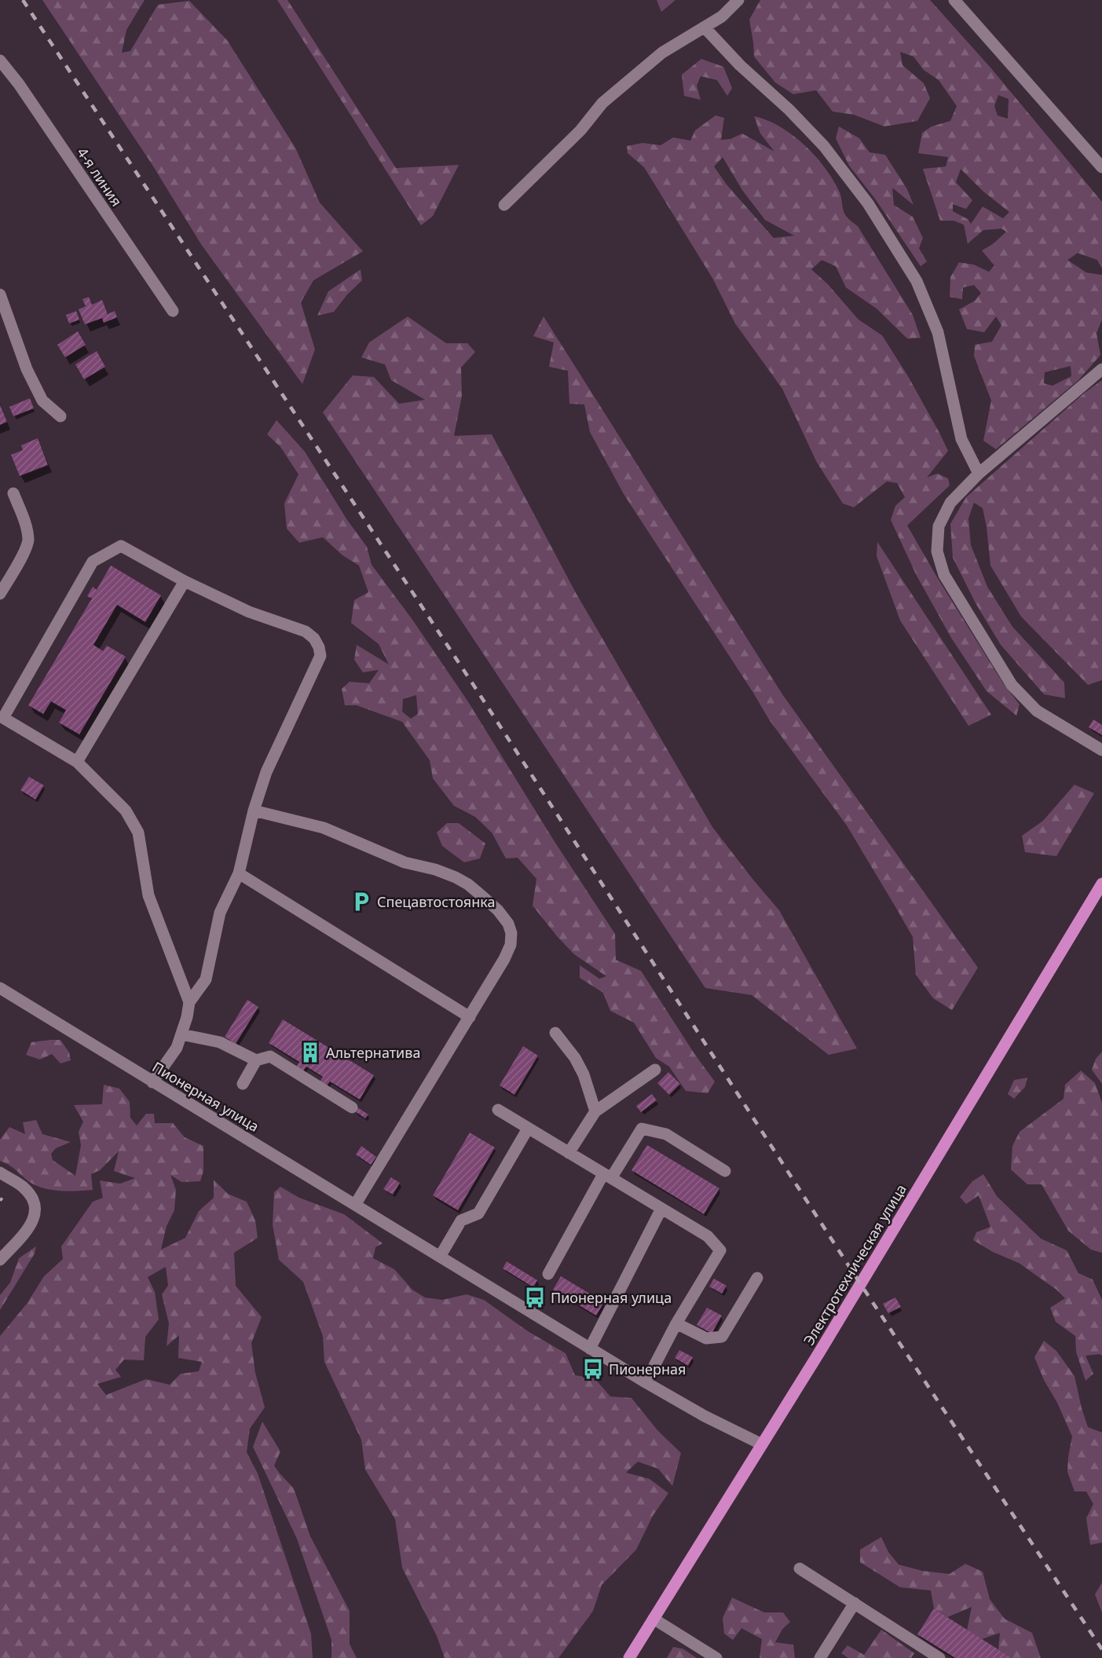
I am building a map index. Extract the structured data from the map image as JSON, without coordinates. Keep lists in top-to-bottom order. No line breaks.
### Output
{"streets":{"main road":["Электротехническая улица"],"street":["4-я линия","Пионерная улица"]},"crossings":[["Пионерная улица","Электротехническая улица"]],"places":{"parking":["Спецавтостоянка"],"building":["Альтернатива"],"bus stop":["Пионерная улица","Пионерная"]}}
